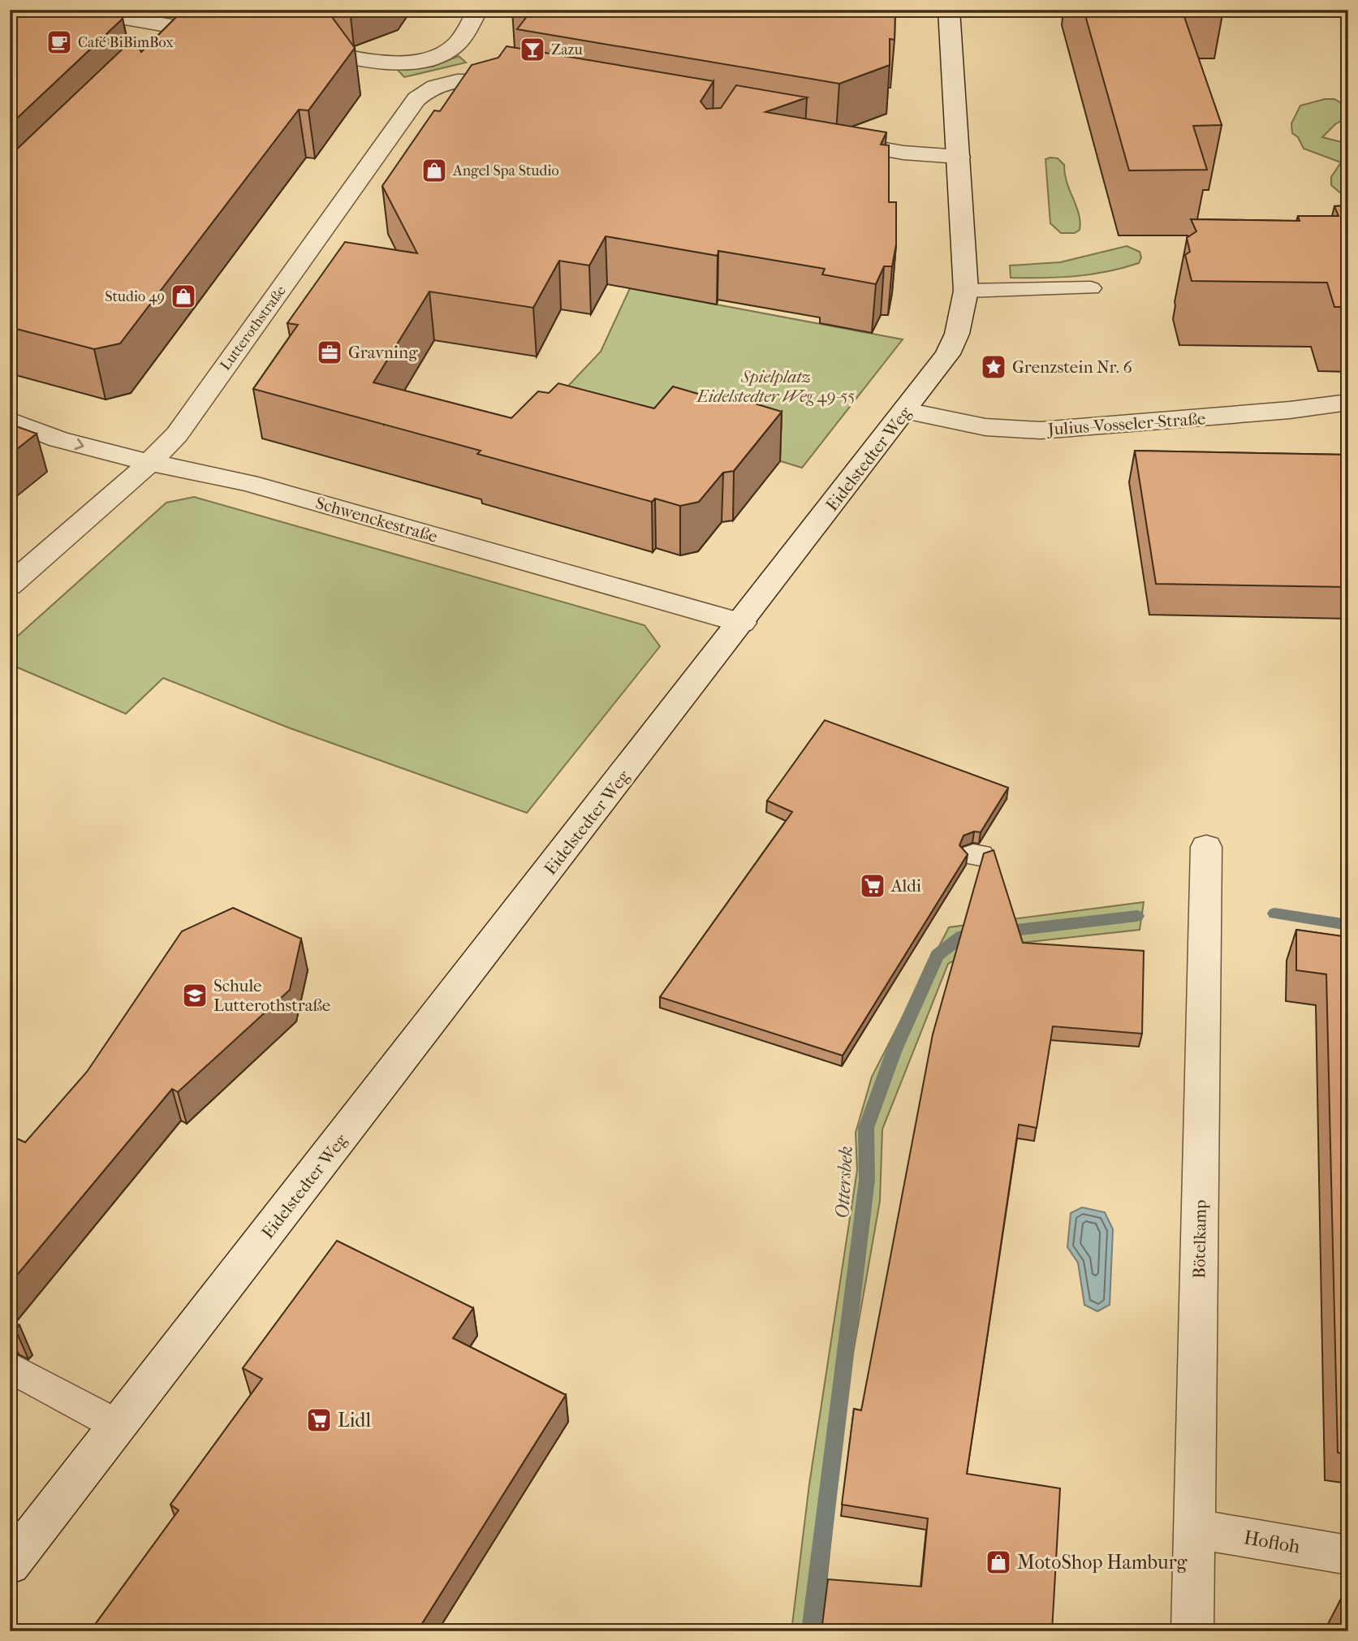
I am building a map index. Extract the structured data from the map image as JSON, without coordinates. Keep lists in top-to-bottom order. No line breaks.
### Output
{"streets":{"street":["Lutterothstraße","Julius-Vosseler-Straße","Eidelstedter Weg","Schwenckestraße","Bötelkamp","Hofloh"]},"crossings":[["Lutterothstraße","Schwenckestraße"],["Julius-Vosseler-Straße","Eidelstedter Weg"],["Eidelstedter Weg","Schwenckestraße"],["Bötelkamp","Hofloh"]],"water":["Ottersbek"],"parks":["Spielplatz Eidelstedter Weg 49-55"],"places":{"cafe":["Café BiBimBox"],"bar":["Zazu"],"shop":["Angel Spa Studio","Studio 49","MotoShop Hamburg"],"office":["Gravning"],"place":["Grenzstein Nr. 6"],"supermarket":["Aldi","Lidl"],"school or university":["Schule Lutterothstraße"]}}
